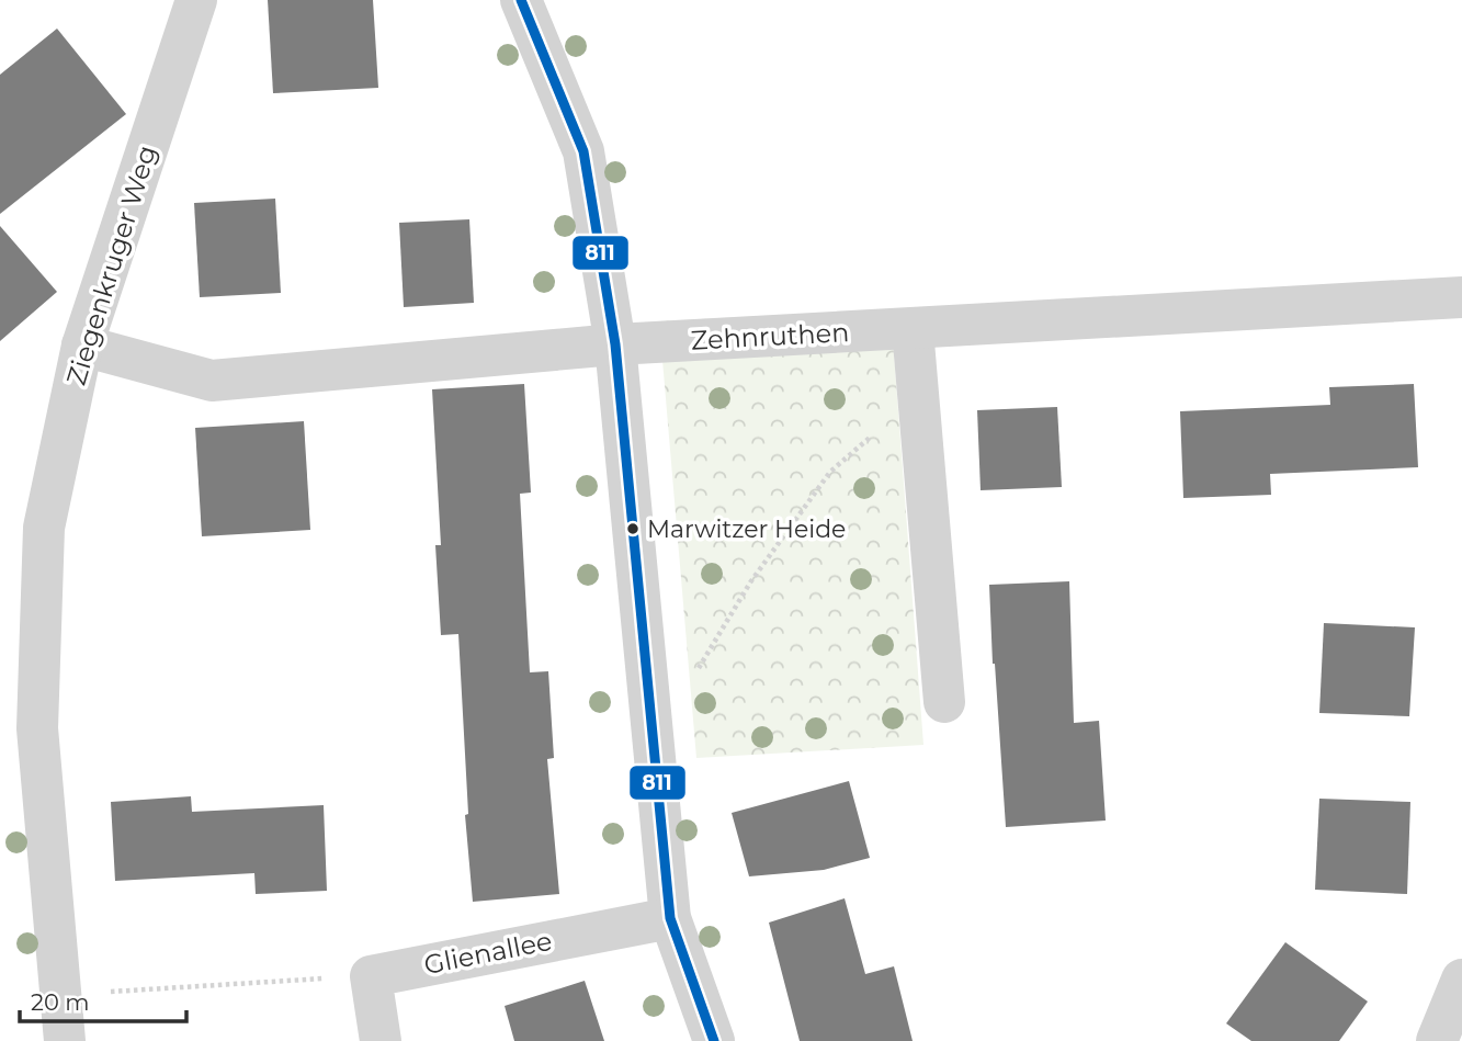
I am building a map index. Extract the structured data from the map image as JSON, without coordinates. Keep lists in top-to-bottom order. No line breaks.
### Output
{"streets":{"street":["Ziegenkruger Weg","Zehnruthen","Glienallee"]},"crossings":[["Ziegenkruger Weg","Zehnruthen"]],"places":["Marwitzer Heide"],"lines":["transit line 811"],"scale_bar":"20 m"}
